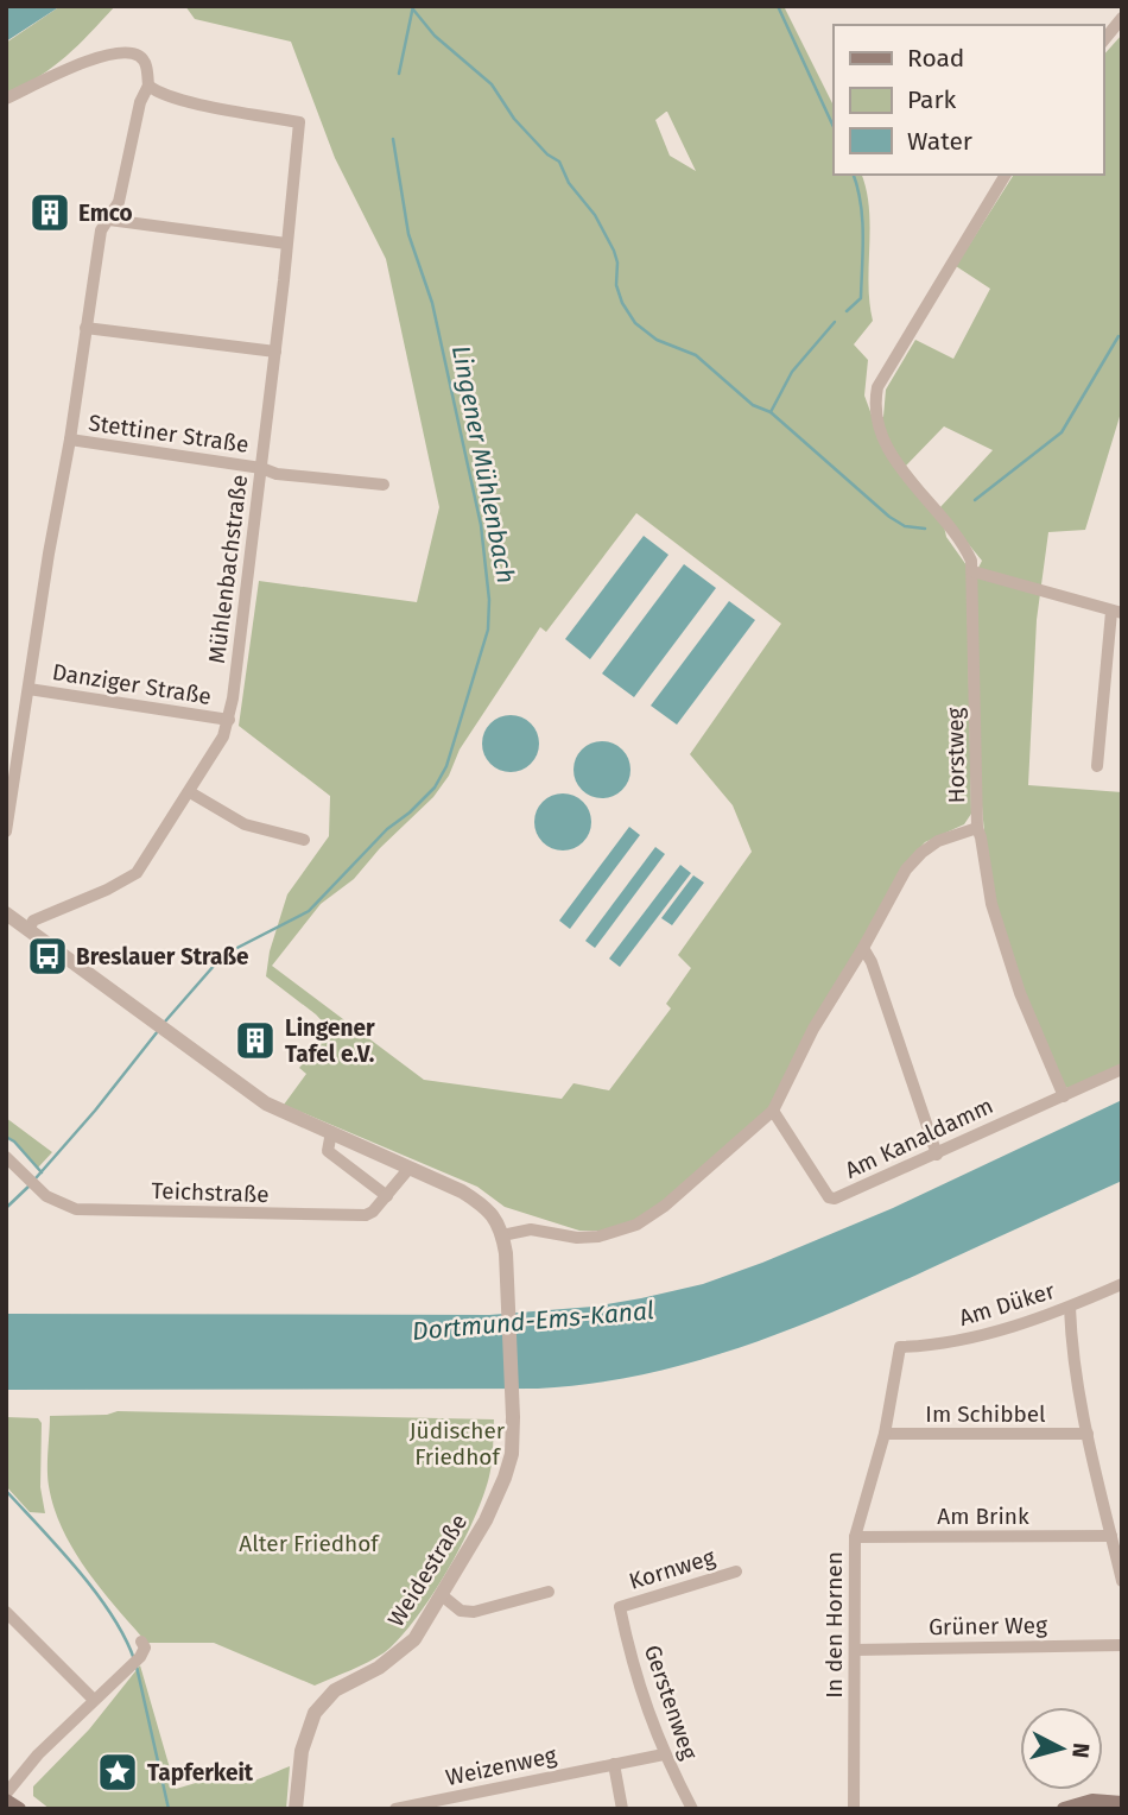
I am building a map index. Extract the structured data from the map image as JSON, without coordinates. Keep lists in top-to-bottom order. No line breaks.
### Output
{"streets":{"street":["Stettiner Straße","Mühlenbachstraße","Danziger Straße","Horstweg","Am Kanaldamm","Teichstraße","Am Düker","Im Schibbel","Am Brink","Kornweg","Weidestraße","In den Hornen","Grüner Weg","Gerstenweg","Weizenweg"]},"crossings":[["Stettiner Straße","Mühlenbachstraße"],["Mühlenbachstraße","Danziger Straße"],["Horstweg","Am Kanaldamm"],["Horstweg","Weidestraße"],["Am Düker","In den Hornen"],["Im Schibbel","In den Hornen"],["Am Brink","In den Hornen"],["Kornweg","Gerstenweg"],["In den Hornen","Grüner Weg"],["Gerstenweg","Weizenweg"]],"water":["Lingener Mühlenbach","Dortmund-Ems-Kanal"],"parks":["Jüdischer Friedhof","Alter Friedhof"],"places":{"building":["Emco","Lingener Tafel e.V."],"bus stop":["Breslauer Straße"],"place":["Tapferkeit"]},"legend":["Road","Park","Water"],"north":"right"}
